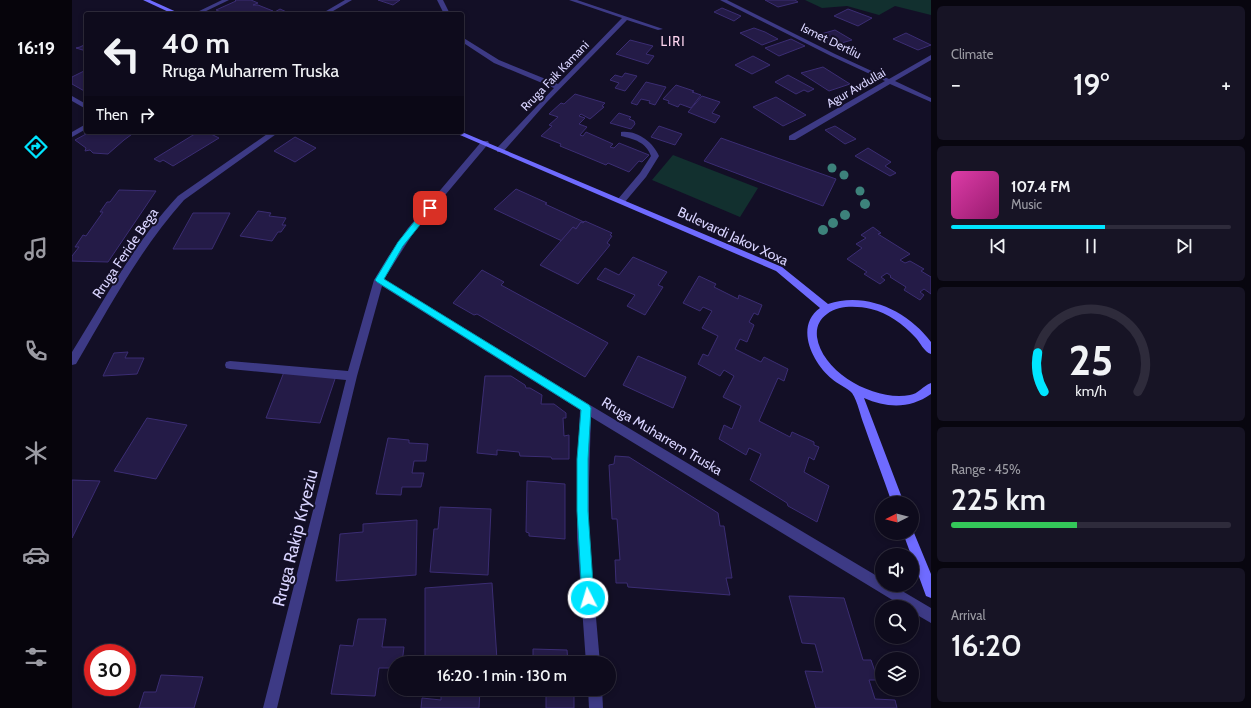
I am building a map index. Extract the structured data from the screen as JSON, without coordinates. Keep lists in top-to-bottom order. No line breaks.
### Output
{"streets":{"main road":["Bulevardi Jakov Xoxa"],"street":["Ismet Dertliu","Rruga Faik Kamani","Agur Avdullai","Rruga Feride Bega","Rruga Muharrem Truska","Rruga Rakip Kryeziu"]},"crossings":[["Ismet Dertliu","Agur Avdullai"],["Rruga Faik Kamani","Bulevardi Jakov Xoxa"],["Bulevardi Jakov Xoxa","Rruga Rakip Kryeziu"],["Rruga Muharrem Truska","Rruga Rakip Kryeziu"]],"districts":["LIRI"],"north":"left","page":{"tabs":"16:19","tile":["Climate",["Range · 45%","225 km"],["Arrival","16:20"]],"turn":["40 m","Rruga Muharrem Truska"],"heat":["−","19°","+"],"then":"Then","song":["107.4 FM","Music"],"limit":"30","trip":"16:20 · 1 min · 130 m","gauge":["25","km/h"]}}
